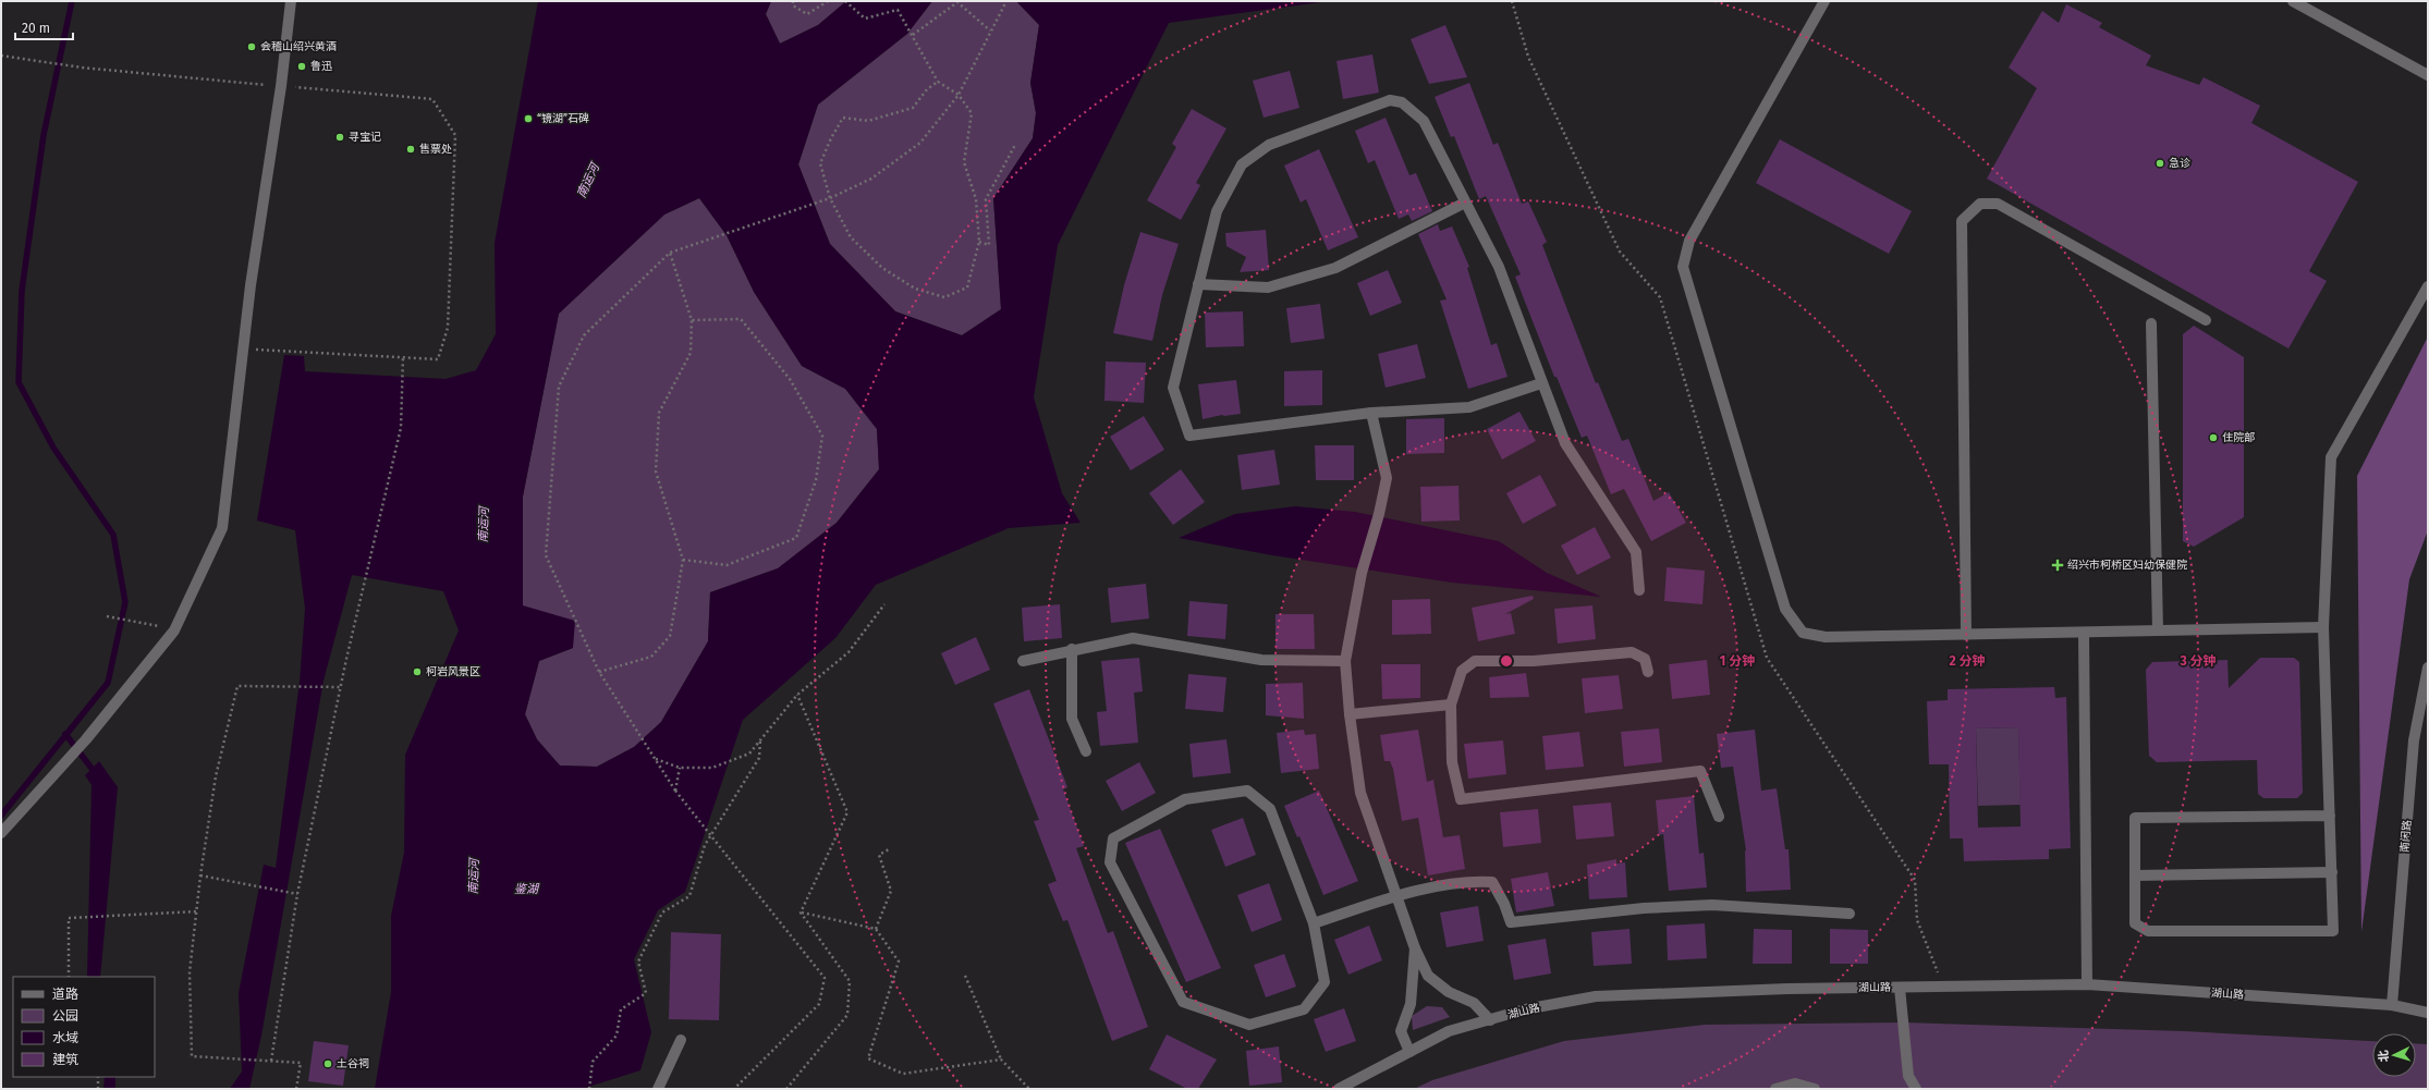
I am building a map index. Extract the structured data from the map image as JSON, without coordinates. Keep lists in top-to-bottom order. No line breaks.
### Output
{"streets":{"street":["南闲路","湖山路"]},"crossings":[["南闲路","湖山路"]],"water":["南运河","鉴湖"],"places":{"other":["会稽山绍兴黄酒","鲁迅","“镜湖”石碑","寻宝记","售票处","急诊","住院部","柯岩风景区","土谷祠"],"health":["绍兴市柯桥区妇幼保健院"]},"legend":["道路","公园","水域","建筑"],"scale_bar":"20 m","north":"left","rings":["1 分钟","2 分钟","3 分钟"]}
